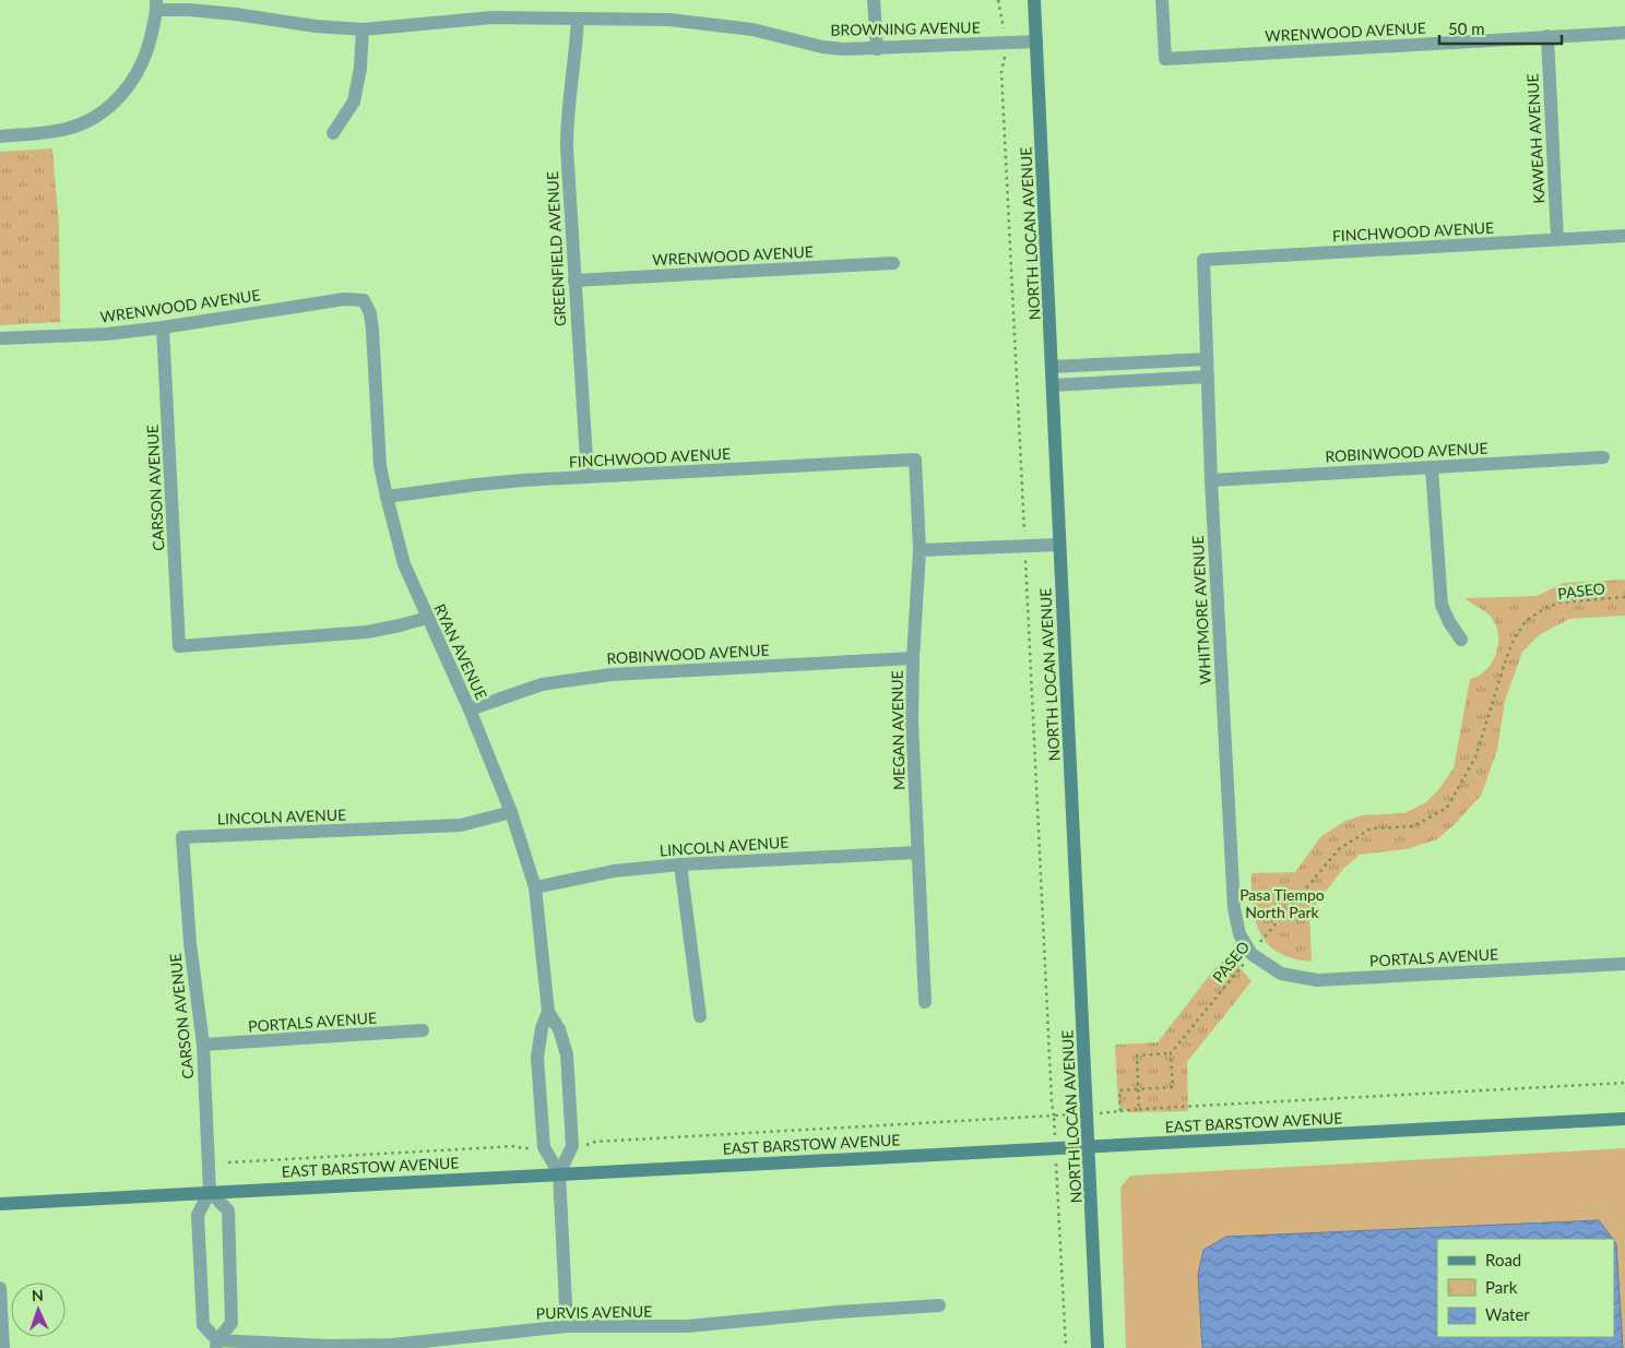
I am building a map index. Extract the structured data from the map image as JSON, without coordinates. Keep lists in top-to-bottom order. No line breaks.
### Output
{"streets":{"street":["BROWNING AVENUE","WRENWOOD AVENUE","KAWEAH AVENUE","FINCHWOOD AVENUE","NORTH LOCAN AVENUE","GREENFIELD AVENUE","ROBINWOOD AVENUE","CARSON AVENUE","WHITMORE AVENUE","RYAN AVENUE","MEGAN AVENUE","LINCOLN AVENUE","PORTALS AVENUE","EAST BARSTOW AVENUE","PURVIS AVENUE"],"path":["PASEO"]},"crossings":[["BROWNING AVENUE","NORTH LOCAN AVENUE"],["BROWNING AVENUE","GREENFIELD AVENUE"],["WRENWOOD AVENUE","KAWEAH AVENUE"],["WRENWOOD AVENUE","GREENFIELD AVENUE"],["WRENWOOD AVENUE","CARSON AVENUE"],["WRENWOOD AVENUE","RYAN AVENUE"],["KAWEAH AVENUE","FINCHWOOD AVENUE"],["FINCHWOOD AVENUE","GREENFIELD AVENUE"],["FINCHWOOD AVENUE","WHITMORE AVENUE"],["FINCHWOOD AVENUE","RYAN AVENUE"],["FINCHWOOD AVENUE","MEGAN AVENUE"],["NORTH LOCAN AVENUE","EAST BARSTOW AVENUE"],["ROBINWOOD AVENUE","WHITMORE AVENUE"],["ROBINWOOD AVENUE","RYAN AVENUE"],["ROBINWOOD AVENUE","MEGAN AVENUE"],["CARSON AVENUE","RYAN AVENUE"],["CARSON AVENUE","LINCOLN AVENUE"],["CARSON AVENUE","PORTALS AVENUE"],["CARSON AVENUE","EAST BARSTOW AVENUE"],["CARSON AVENUE","PURVIS AVENUE"],["PASEO","WHITMORE AVENUE"],["PASEO","PORTALS AVENUE"],["WHITMORE AVENUE","PORTALS AVENUE"],["RYAN AVENUE","LINCOLN AVENUE"],["RYAN AVENUE","EAST BARSTOW AVENUE"],["MEGAN AVENUE","LINCOLN AVENUE"]],"parks":["Pasa Tiempo North Park"],"legend":["Road","Park","Water"],"scale_bar":"50 m","north":"top"}
